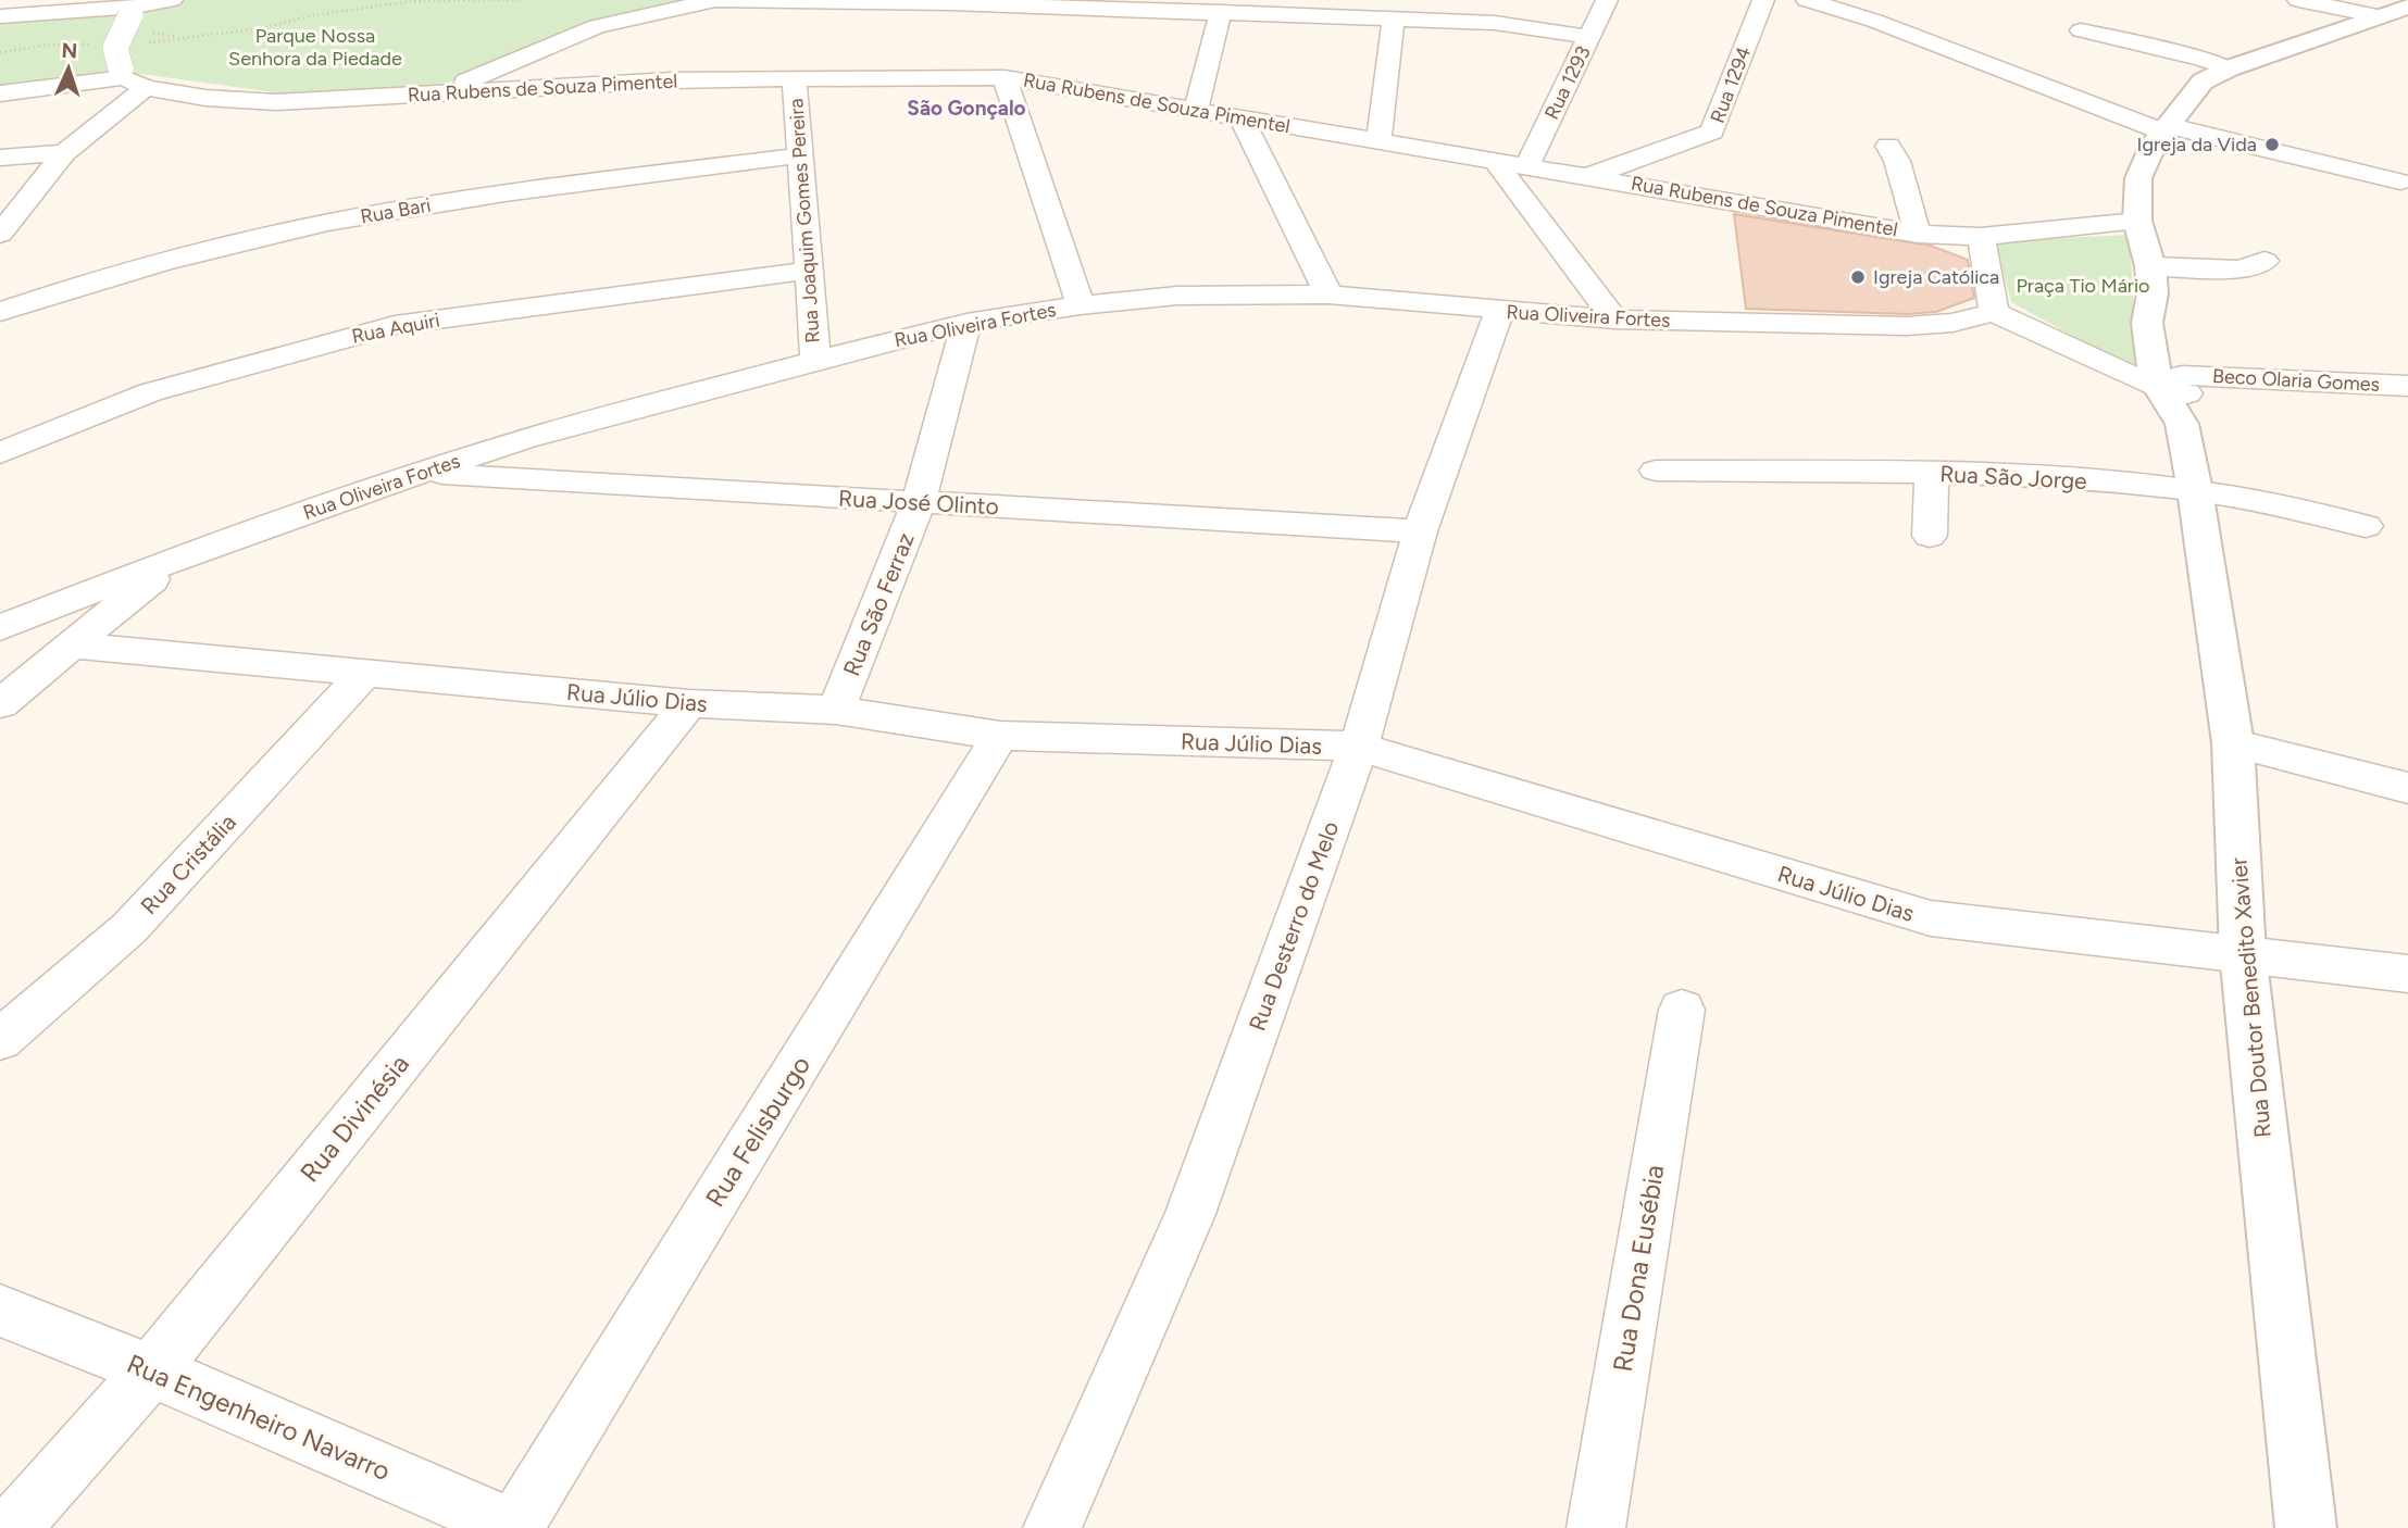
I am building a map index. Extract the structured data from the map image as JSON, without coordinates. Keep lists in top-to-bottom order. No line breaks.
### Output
{"streets":{"street":["Rua 1293","Rua 1294","Rua Rubens de Souza Pimentel","Rua Bari","Rua Joaquim Gomes Pereira","Rua Oliveira Fortes","Rua Aquiri","Beco Olaria Gomes","Rua São Jorge","Rua José Olinto","Rua São Ferraz","Rua Júlio Dias","Rua Cristália","Rua Desterro do Melo","Rua Doutor Benedito Xavier","Rua Divinésia","Rua Felisburgo","Rua Dona Eusébia","Rua Engenheiro Navarro"]},"crossings":[["Rua 1293","Rua Rubens de Souza Pimentel"],["Rua 1294","Rua Rubens de Souza Pimentel"],["Rua Rubens de Souza Pimentel","Rua Joaquim Gomes Pereira"],["Rua Rubens de Souza Pimentel","Rua Doutor Benedito Xavier"],["Rua Bari","Rua Joaquim Gomes Pereira"],["Rua Joaquim Gomes Pereira","Rua Oliveira Fortes"],["Rua Joaquim Gomes Pereira","Rua Aquiri"],["Rua Oliveira Fortes","Rua José Olinto"],["Rua Oliveira Fortes","Rua São Ferraz"],["Rua Oliveira Fortes","Rua Desterro do Melo"],["Beco Olaria Gomes","Rua Doutor Benedito Xavier"],["Rua São Jorge","Rua Doutor Benedito Xavier"],["Rua José Olinto","Rua São Ferraz"],["Rua José Olinto","Rua Desterro do Melo"],["Rua São Ferraz","Rua Júlio Dias"],["Rua Júlio Dias","Rua Cristália"],["Rua Júlio Dias","Rua Desterro do Melo"],["Rua Júlio Dias","Rua Doutor Benedito Xavier"],["Rua Júlio Dias","Rua Divinésia"],["Rua Júlio Dias","Rua Felisburgo"],["Rua Divinésia","Rua Engenheiro Navarro"],["Rua Felisburgo","Rua Engenheiro Navarro"]],"districts":["São Gonçalo"],"parks":["Parque Nossa Senhora da Piedade","Praça Tio Mário"],"places":["Igreja da Vida","Igreja Católica"],"north":"top"}
